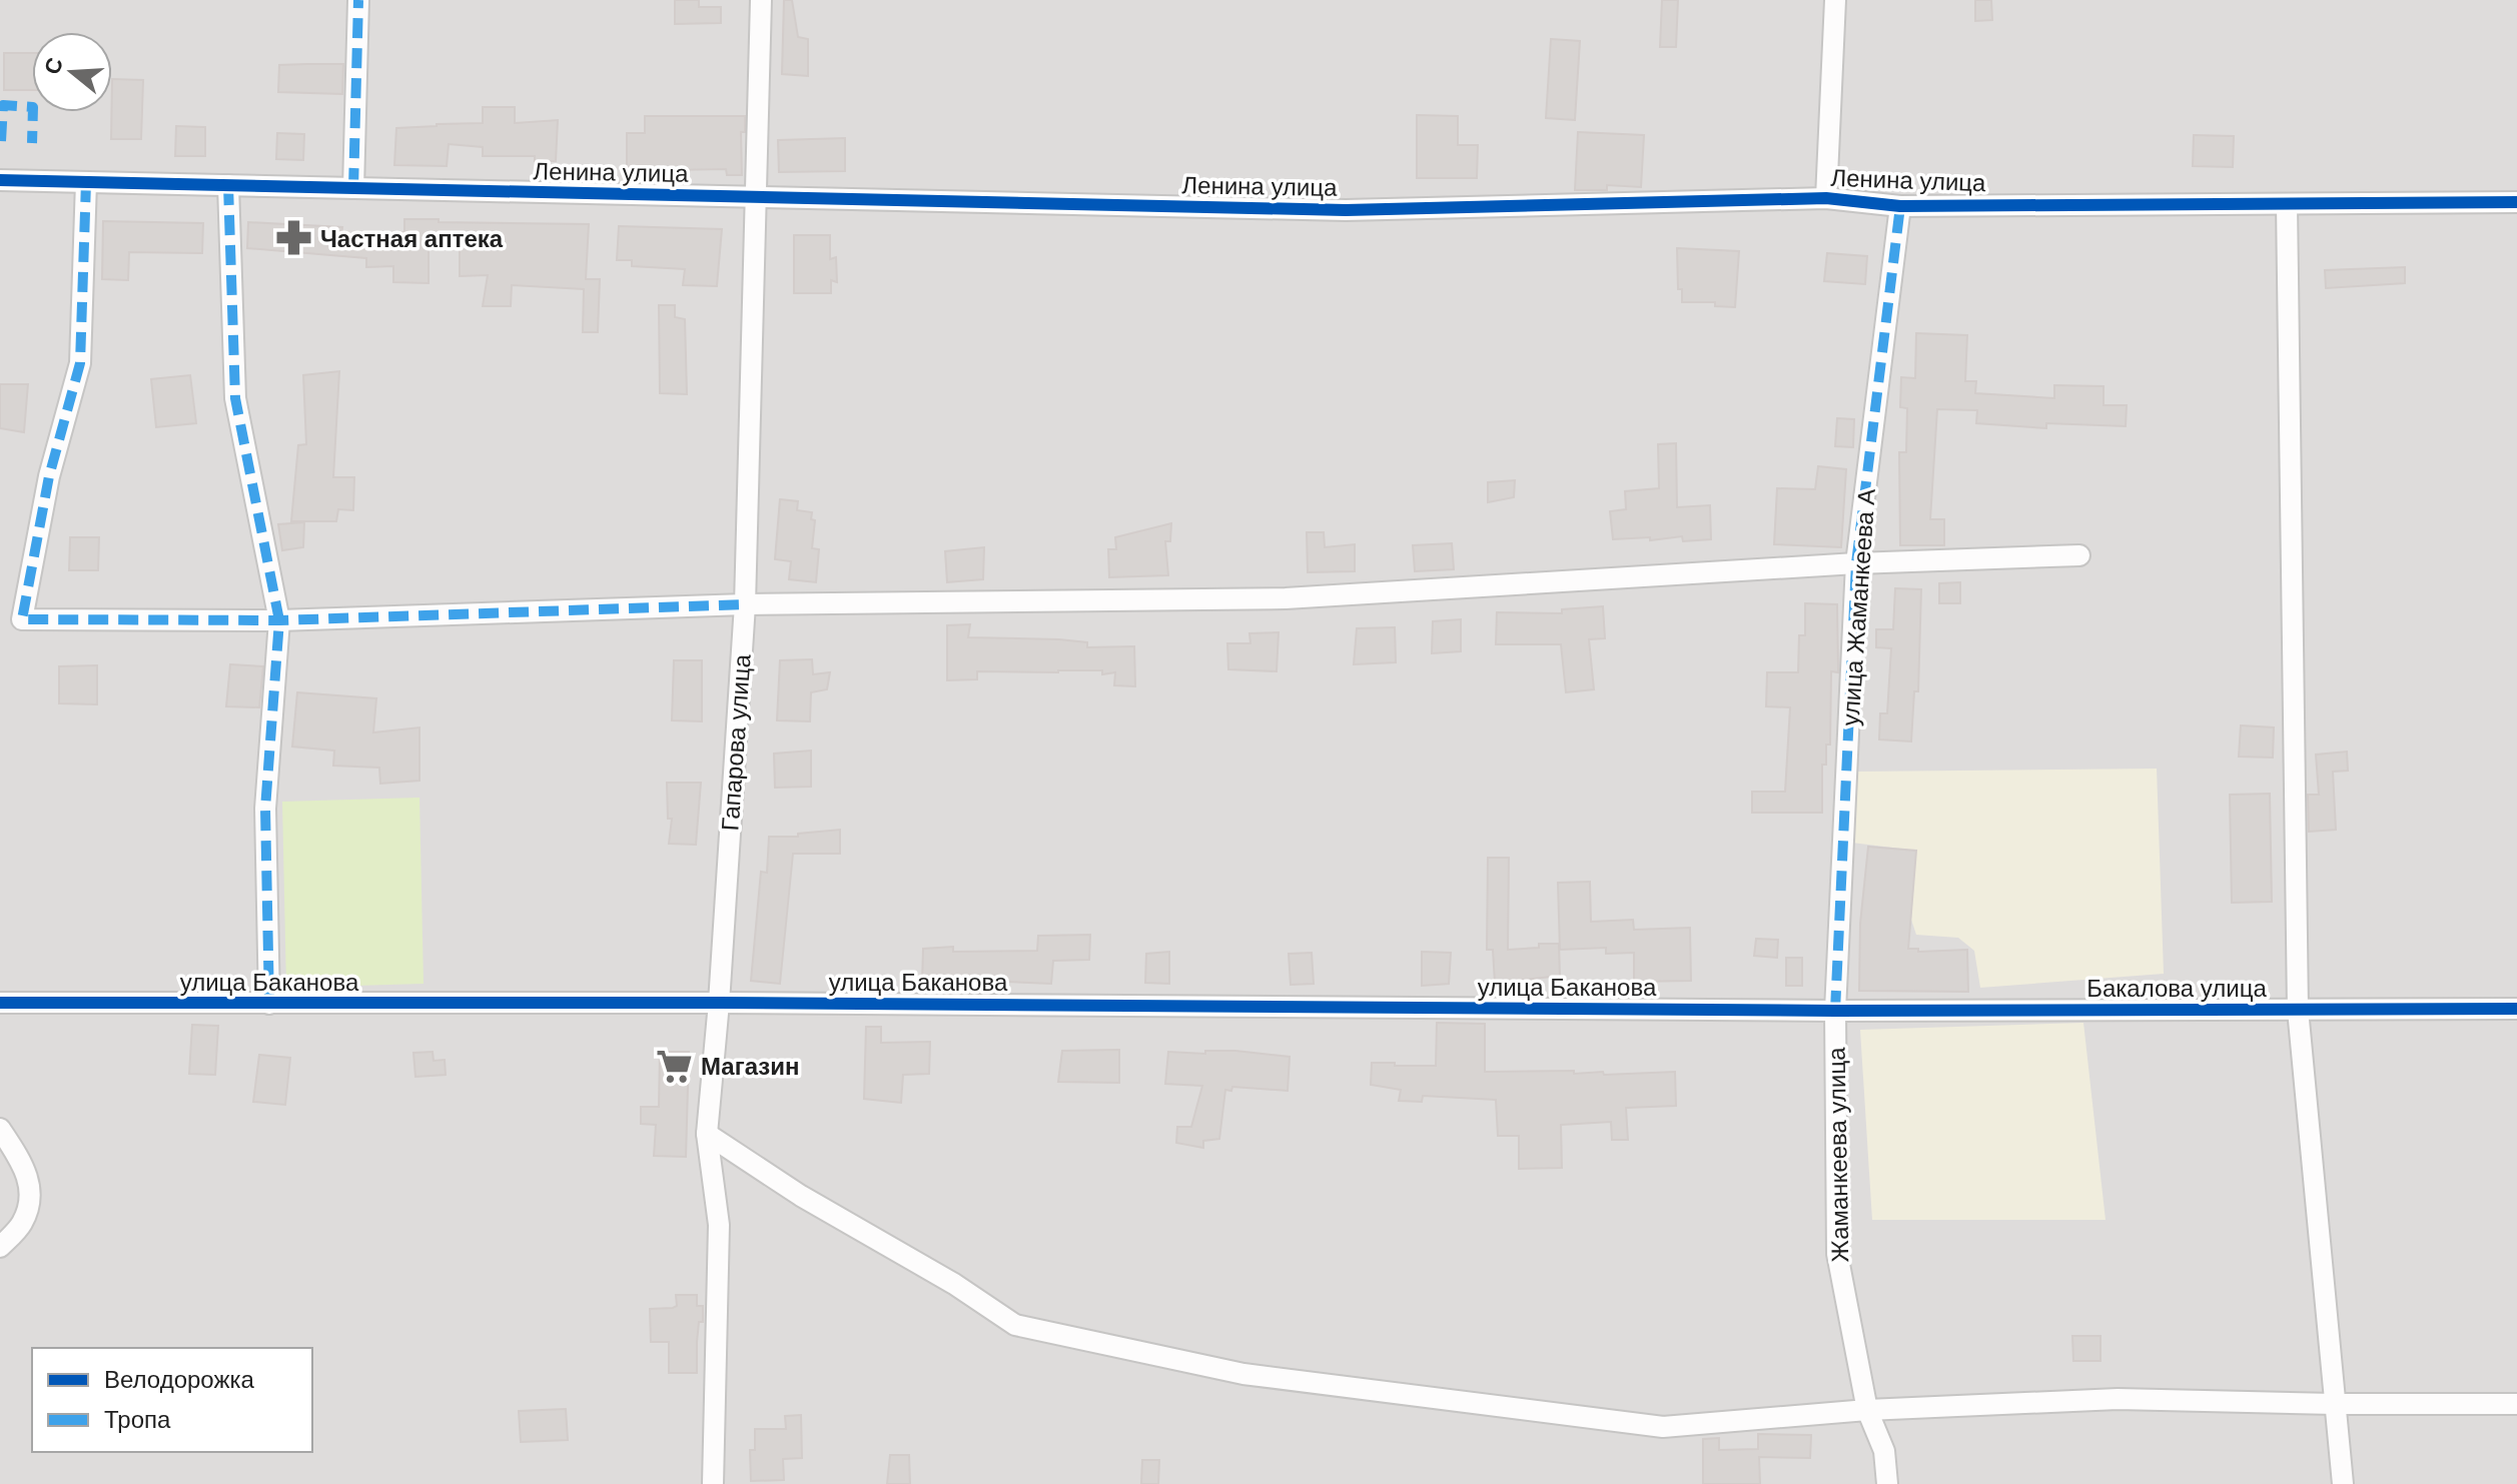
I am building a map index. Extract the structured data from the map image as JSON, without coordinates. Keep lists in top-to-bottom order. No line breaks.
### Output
{"streets":{"street":["Ленина улица","улица Жаманкеева А","Гапарова улица","улица Баканова","Бакалова улица","Жаманкеева улица"]},"crossings":[["Ленина улица","улица Жаманкеева А"],["Ленина улица","Гапарова улица"],["улица Жаманкеева А","улица Баканова"],["улица Жаманкеева А","Бакалова улица"],["улица Жаманкеева А","Жаманкеева улица"],["Гапарова улица","улица Баканова"],["улица Баканова","Бакалова улица"],["улица Баканова","Жаманкеева улица"],["Бакалова улица","Жаманкеева улица"]],"places":{"pharmacy":["Частная аптека"],"supermarket":["Магазин"]},"legend":["Велодорожка","Тропа"],"north":"left"}
